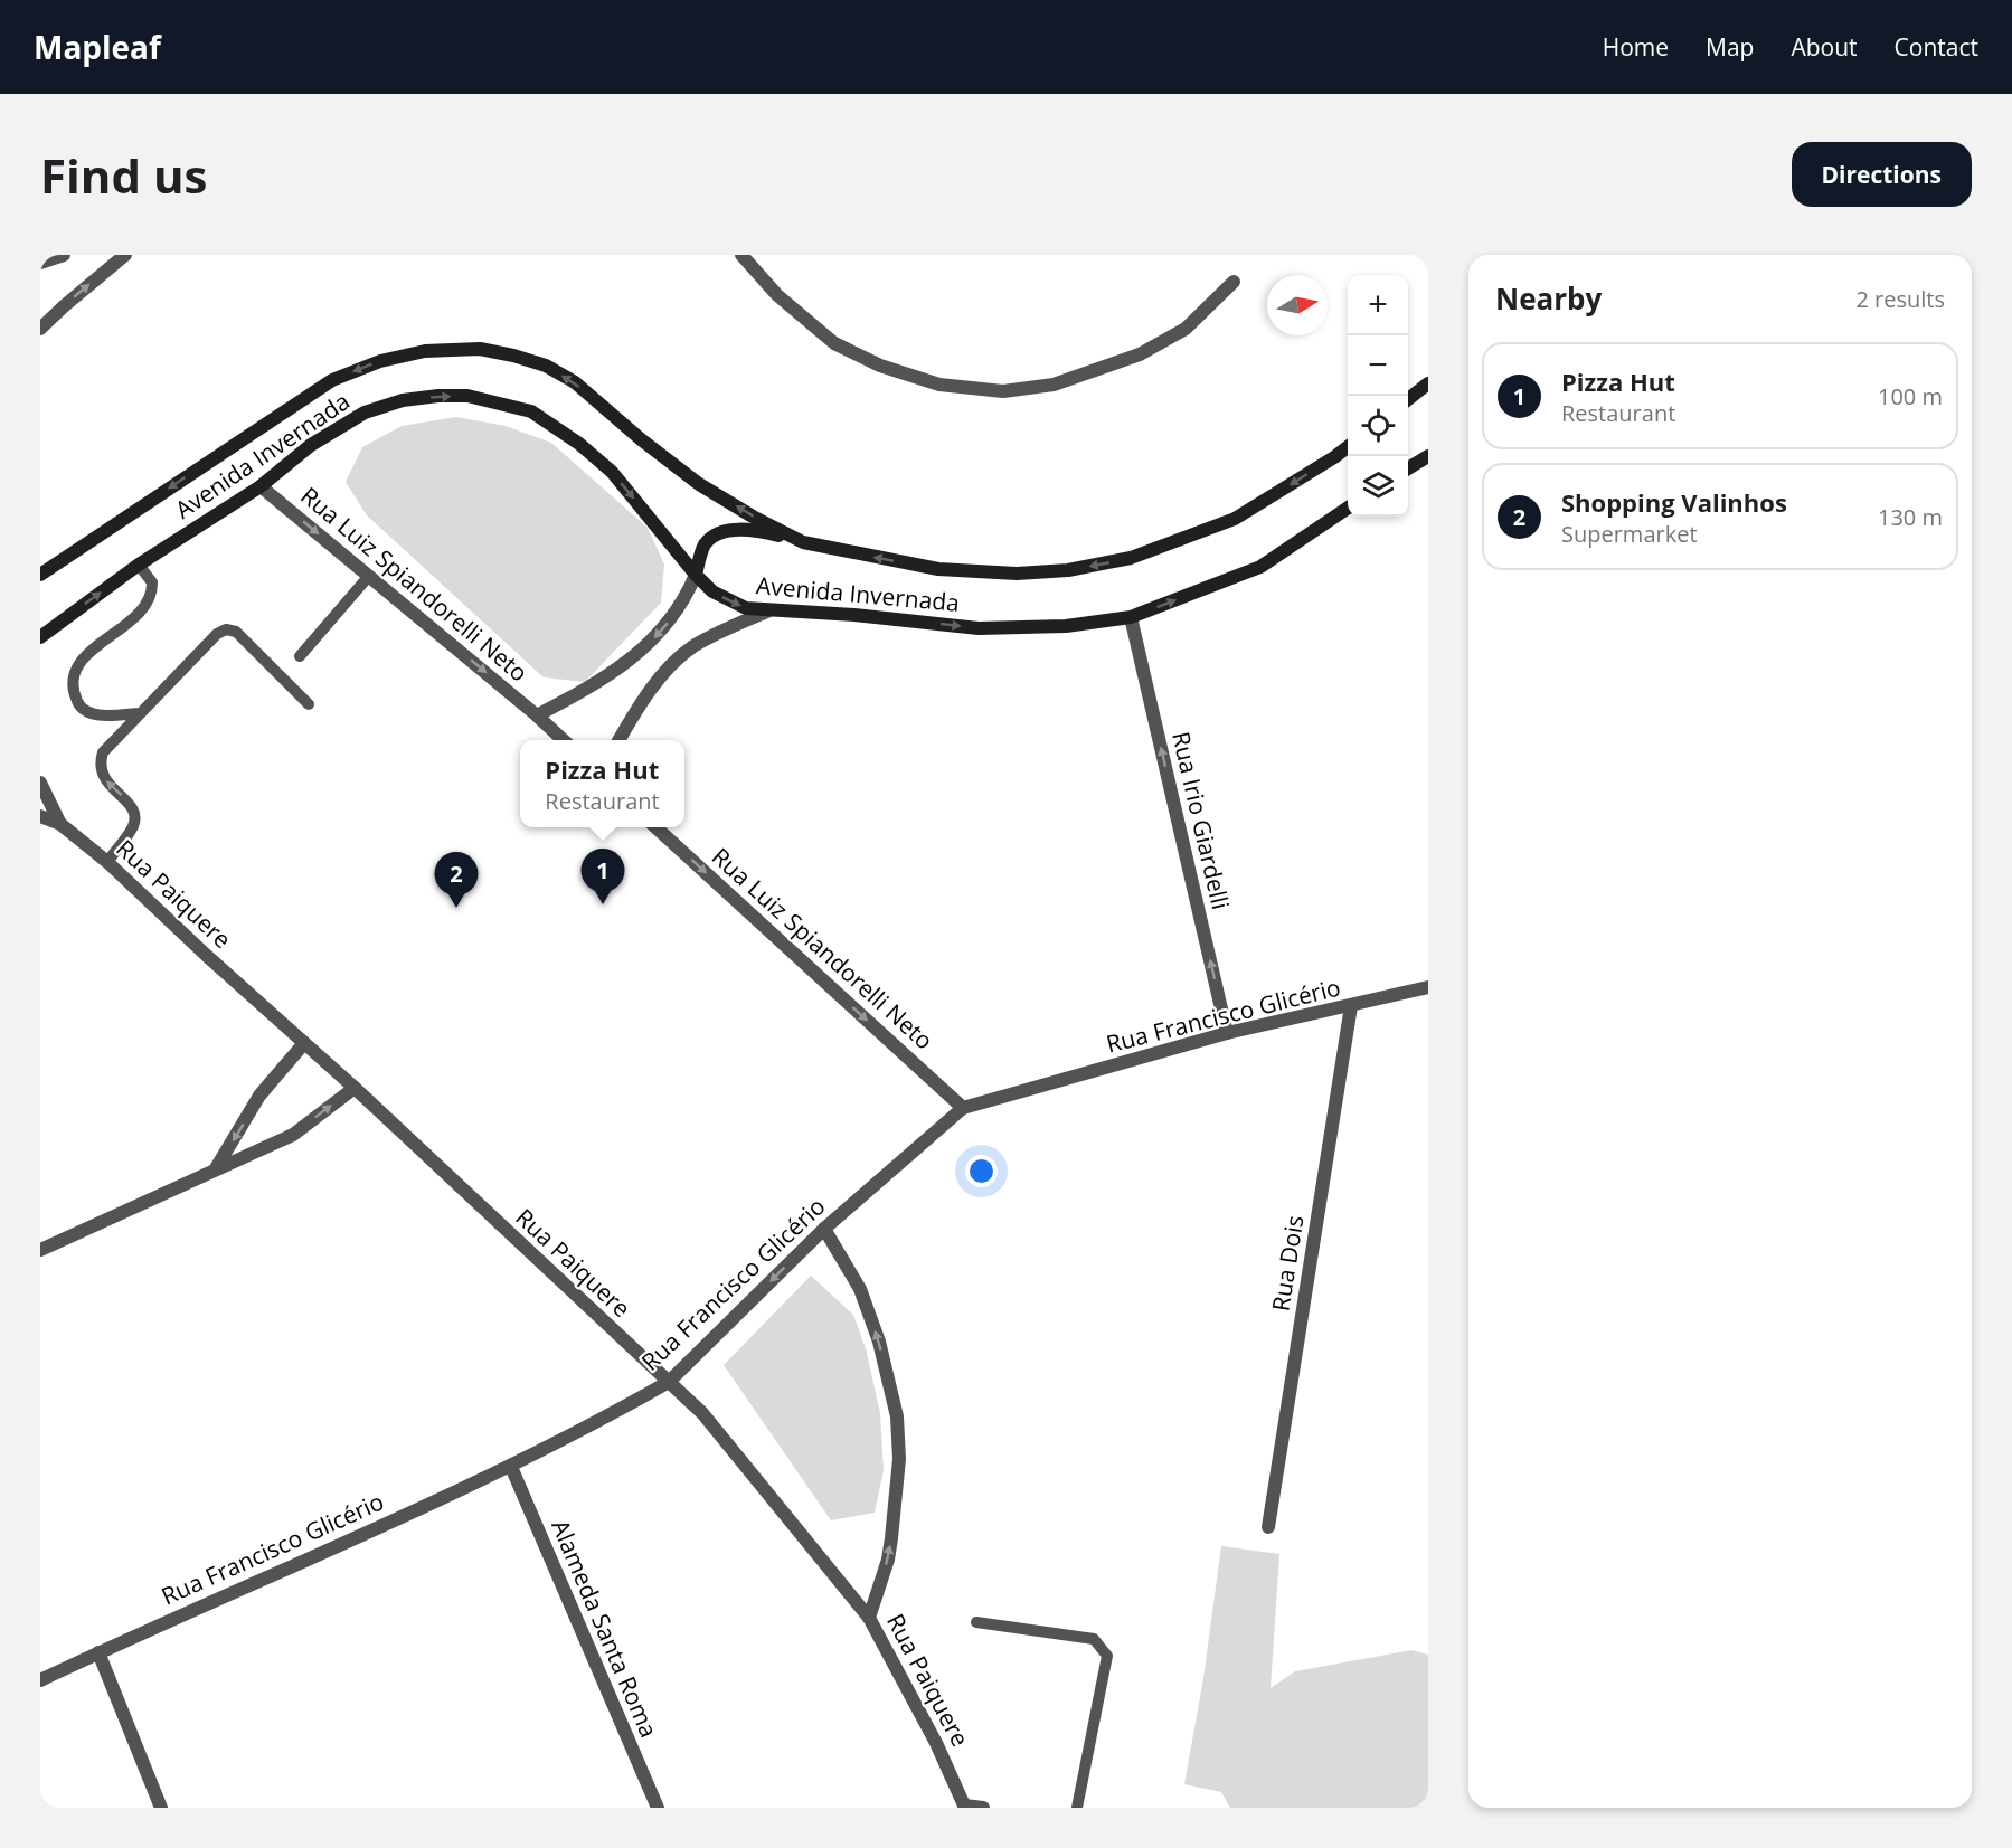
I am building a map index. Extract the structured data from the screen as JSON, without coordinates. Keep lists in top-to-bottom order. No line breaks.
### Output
{"streets":{"main road":["Avenida Invernada"],"street":["Rua Luiz Spiandorelli Neto","Rua Irio Giardelli","Rua Paiquere","Rua Francisco Glicério","Rua Dois","Alameda Santa Roma"]},"crossings":[["Avenida Invernada","Rua Luiz Spiandorelli Neto"],["Avenida Invernada","Rua Irio Giardelli"],["Rua Luiz Spiandorelli Neto","Rua Francisco Glicério"],["Rua Irio Giardelli","Rua Francisco Glicério"],["Rua Paiquere","Rua Francisco Glicério"],["Rua Francisco Glicério","Rua Dois"],["Rua Francisco Glicério","Alameda Santa Roma"]],"one_way":["Rua Luiz Spiandorelli Neto","Rua Irio Giardelli"],"north":"right","page":{"header":"Mapleaf","nav":["Home","Map","About","Contact"],"buttons":"Directions","title":"Find us","heading":["Nearby","2 results"],"map_buttons":["+","−"],"list":[{"mark":"1","name":"Pizza Hut","note":"Restaurant","value":"100 m"},{"mark":"2","name":"Shopping Valinhos","note":"Supermarket","value":"130 m"}],"popup":["Pizza Hut","Restaurant"],"pins":["1","2"]}}
